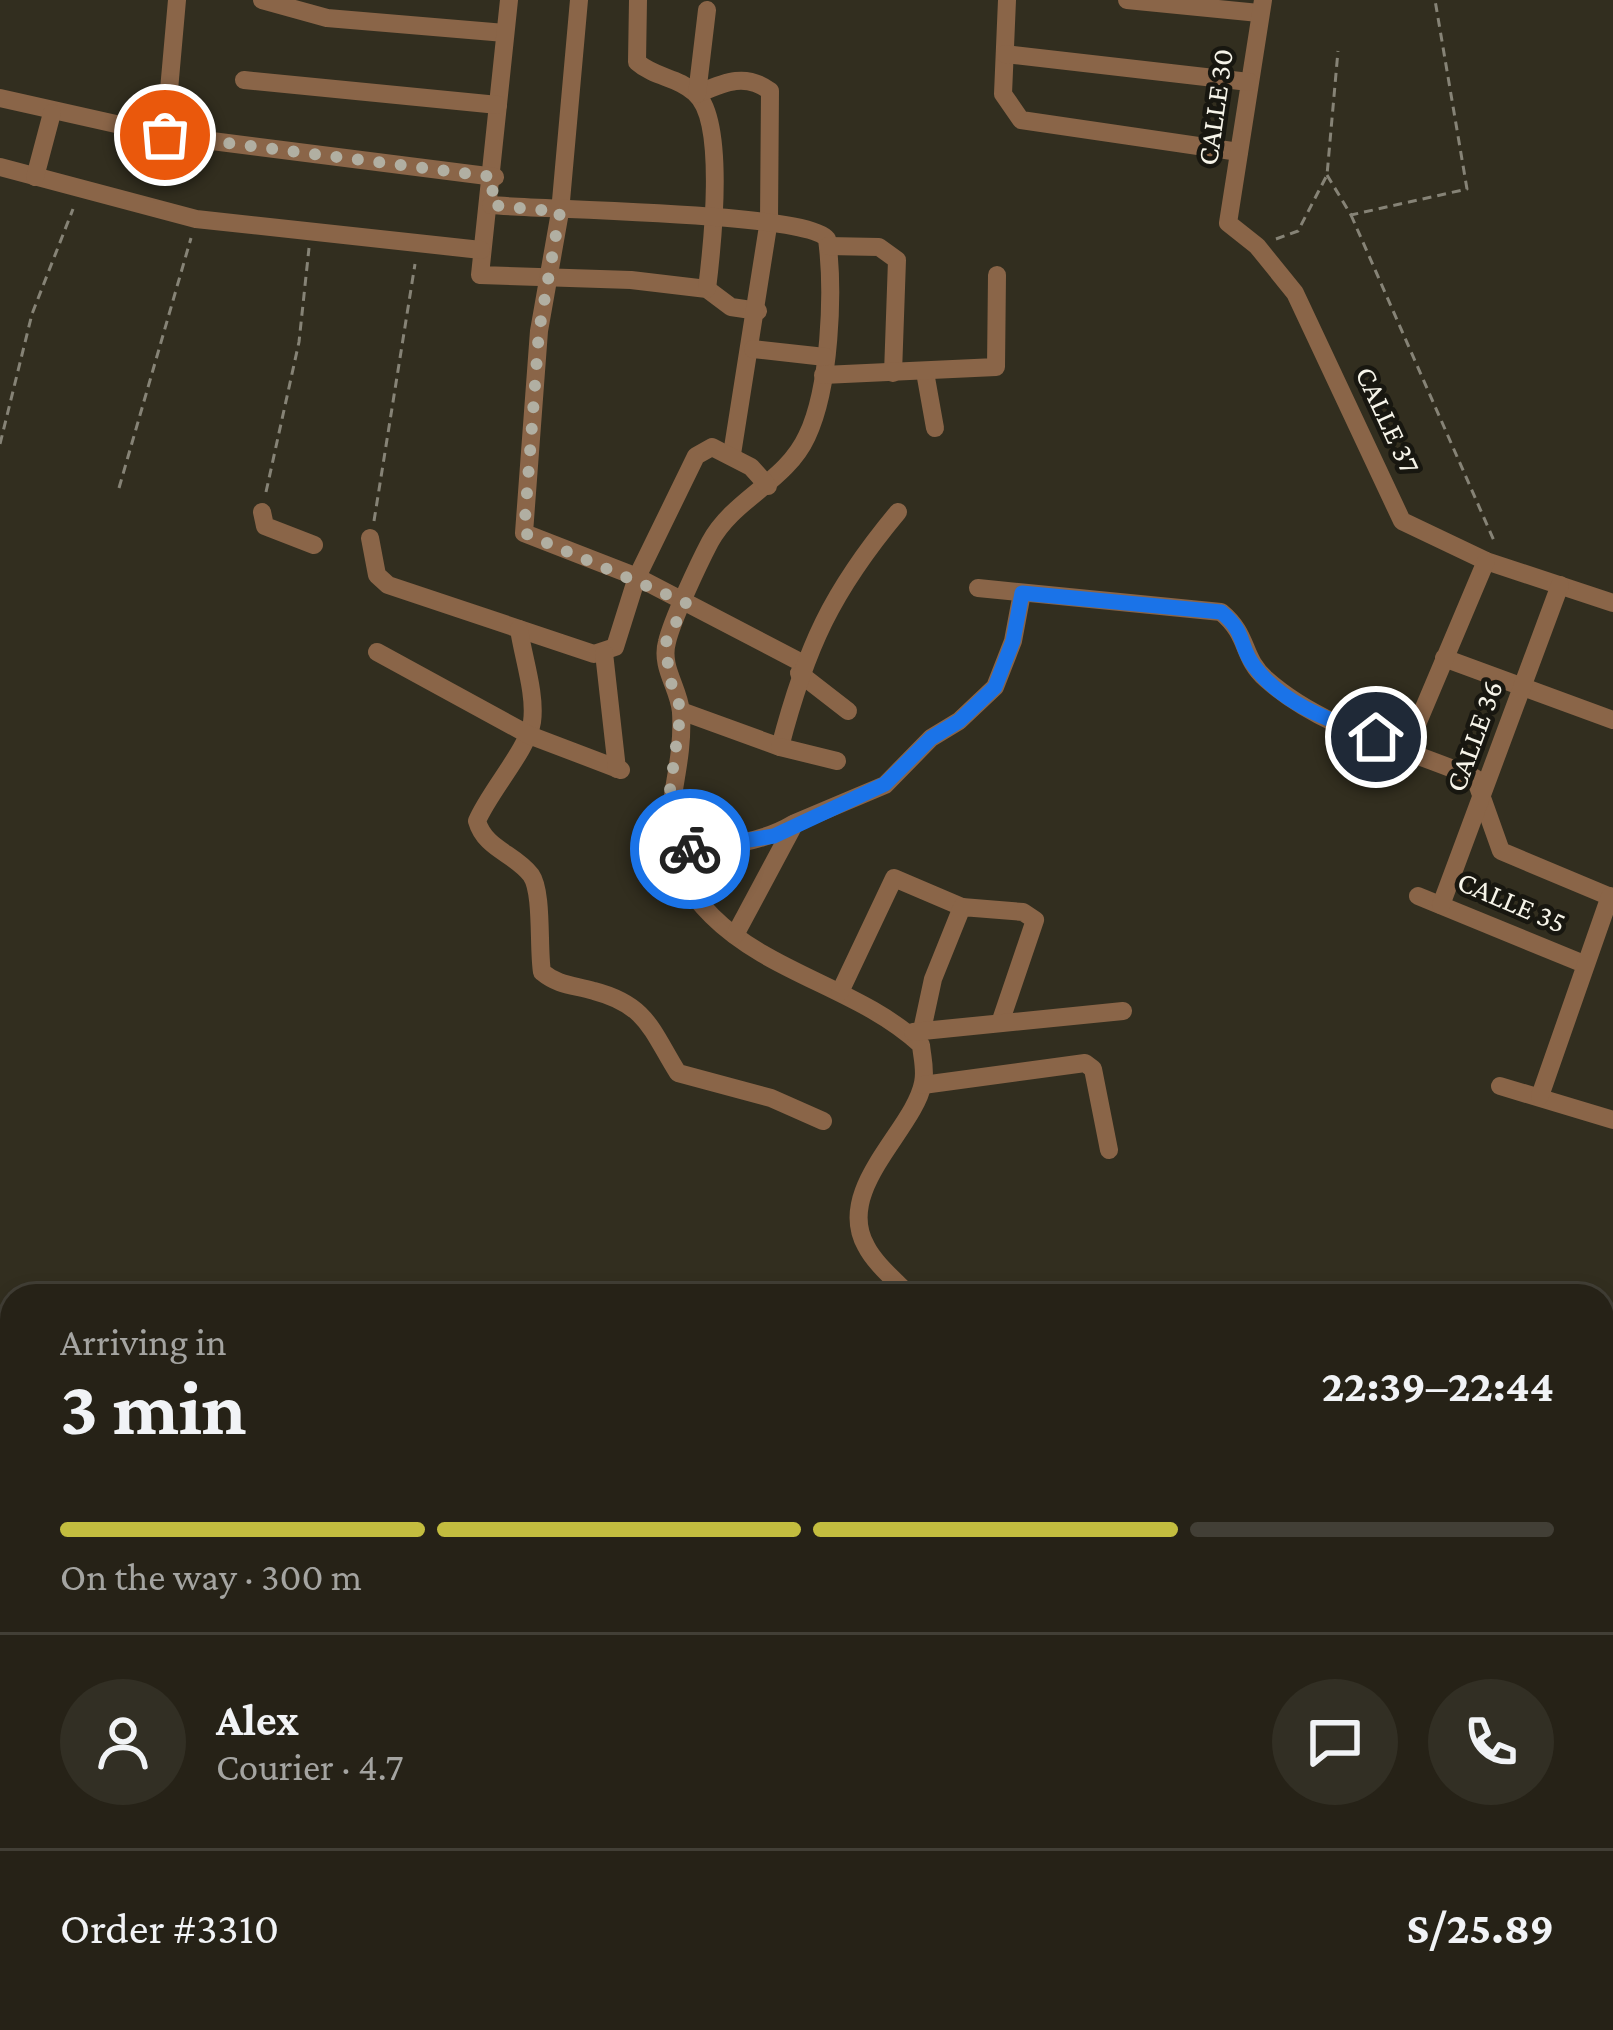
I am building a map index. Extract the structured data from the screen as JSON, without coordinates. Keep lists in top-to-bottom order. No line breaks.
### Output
{"streets":{"street":["CALLE 30","CALLE 37","CALLE 36","CALLE 35"]},"crossings":[["CALLE 30","CALLE 37"],["CALLE 37","CALLE 36"],["CALLE 36","CALLE 35"]],"page":{"heading":["3 min","Arriving in","22:39–22:44"],"panel":["Alex","Courier · 4.7","Order #3310","S/25.89"],"bar":"On the way · 300 m"}}
